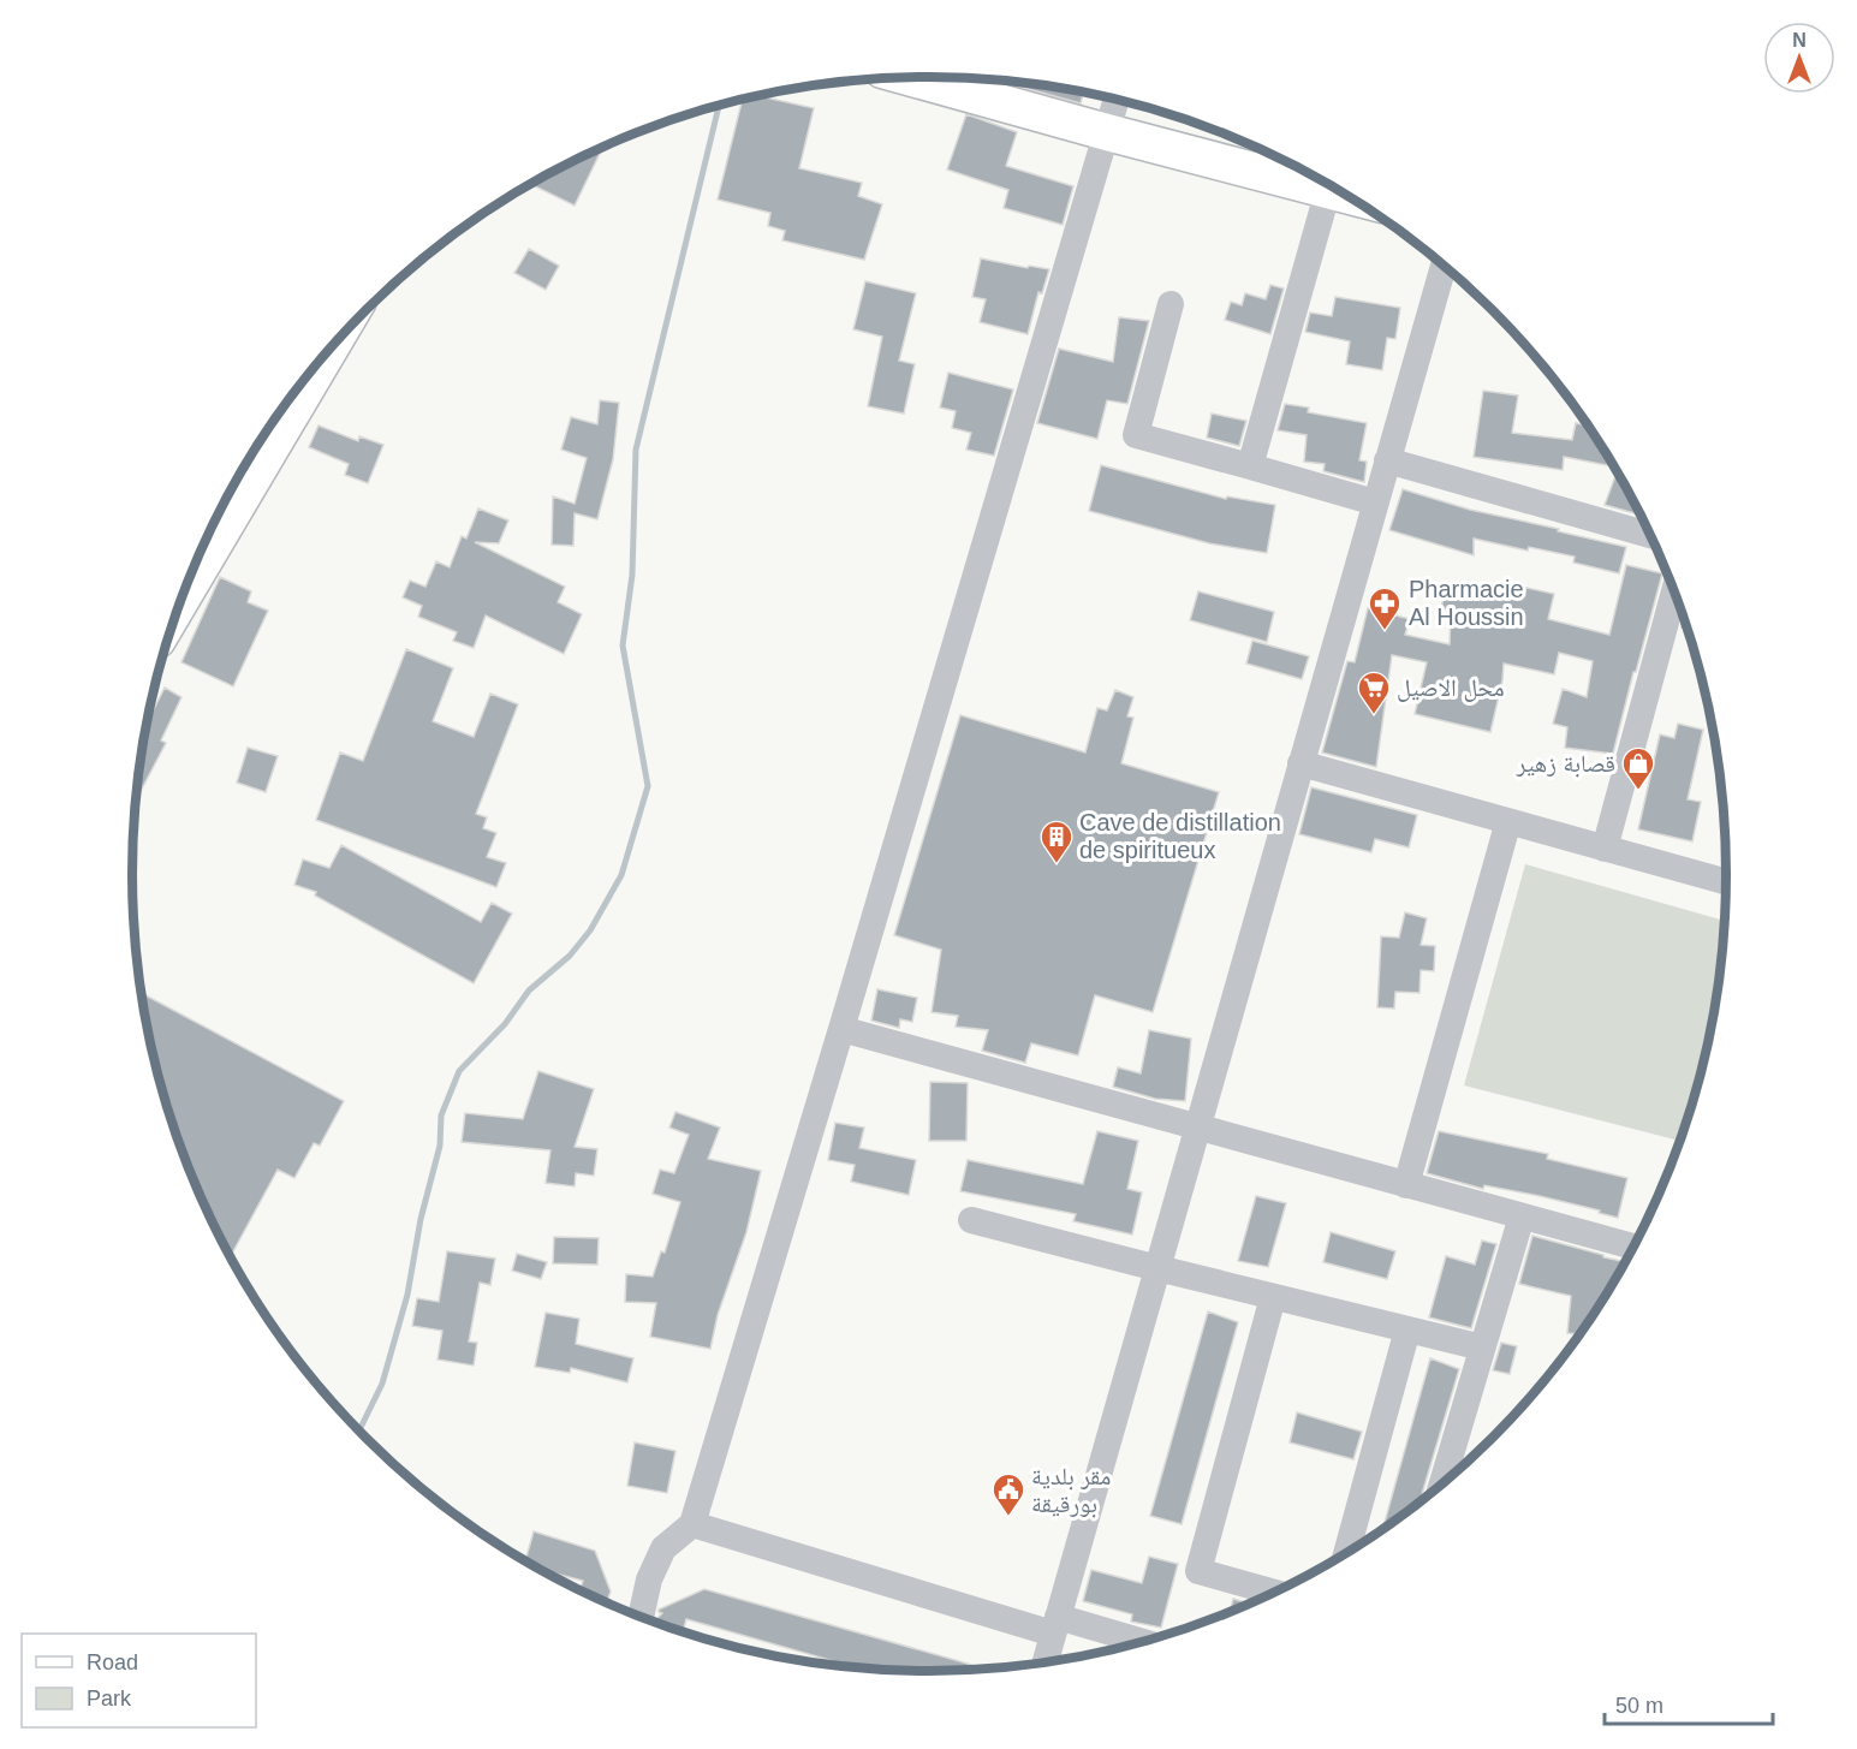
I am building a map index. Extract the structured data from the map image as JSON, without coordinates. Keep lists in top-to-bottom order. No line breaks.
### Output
{"places":{"pharmacy":["Pharmacie Al Houssin"],"supermarket":["محل الاصيل"],"shop":["قصابة زهير"],"building":["Cave de distillation de spiritueux"],"public building":["مقر بلدية بورقيقة"]},"legend":["Road","Park"],"scale_bar":"50 m","north":"top"}
